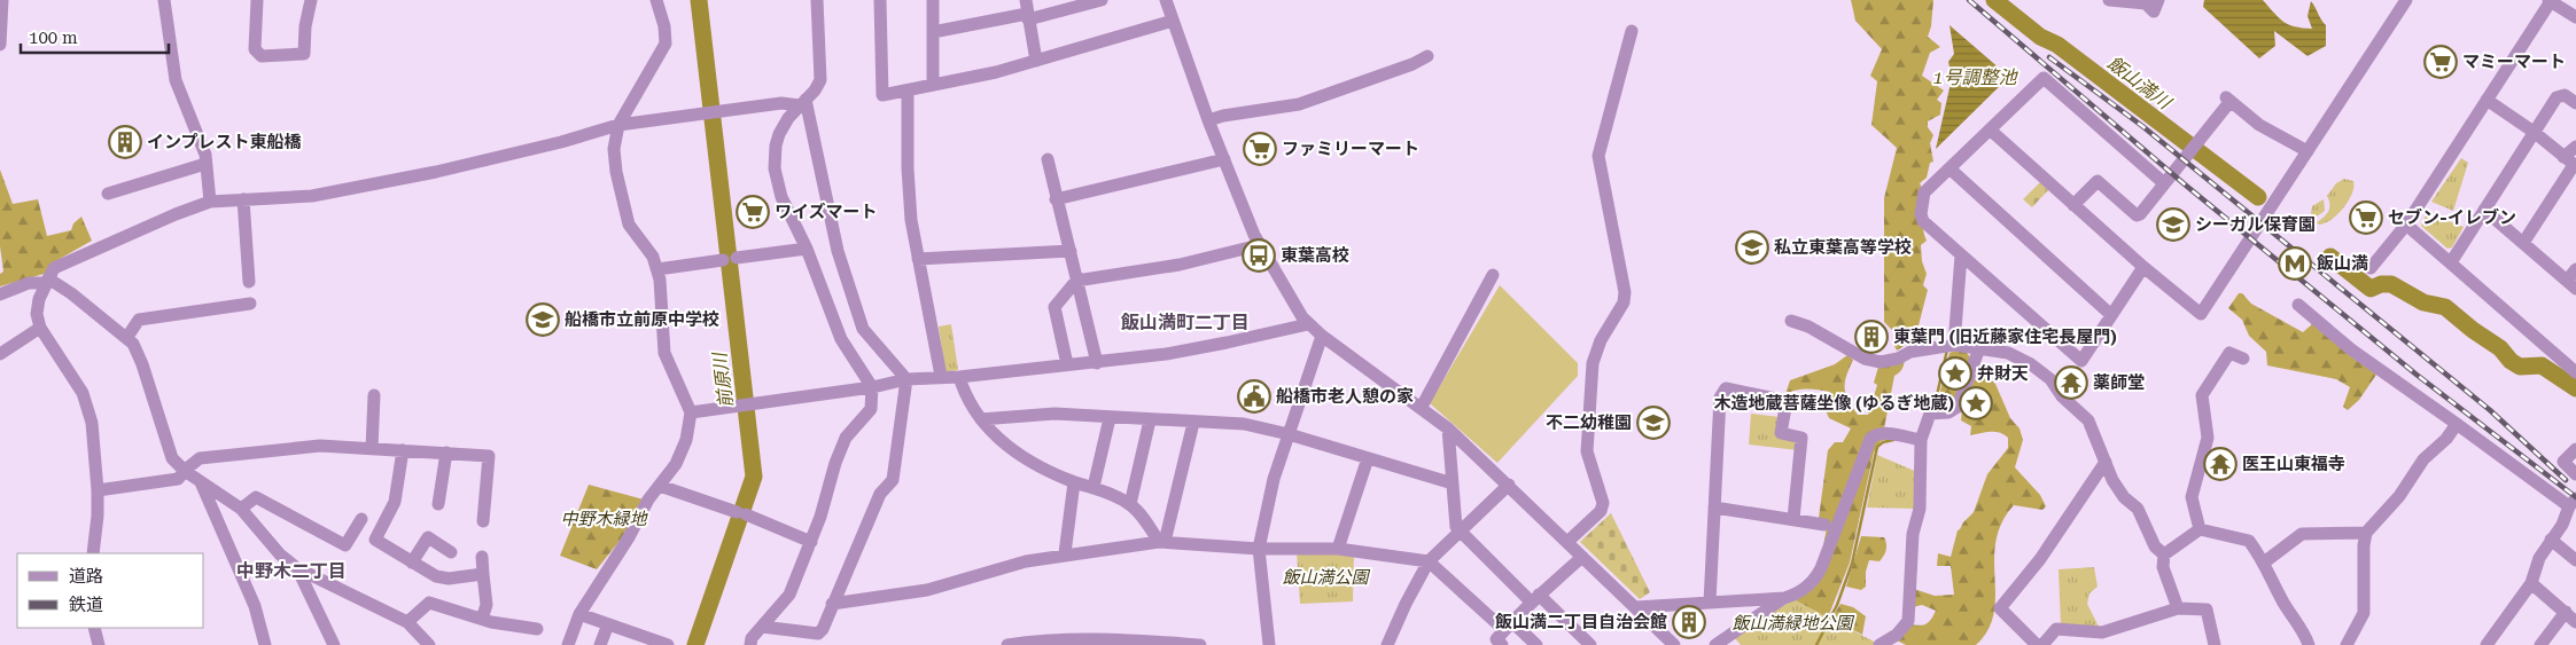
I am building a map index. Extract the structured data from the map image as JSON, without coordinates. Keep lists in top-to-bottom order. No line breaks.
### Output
{"districts":["飯山満町二丁目","中野木二丁目"],"water":["1号調整池","飯山満川","前原川"],"parks":["中野木緑地","飯山満公園","飯山満緑地公園"],"places":{"supermarket":["マミーマート","ファミリーマート","ワイズマート","セブン-イレブン"],"building":["インプレスト東船橋","東葉門 (旧近藤家住宅長屋門)","飯山満二丁目自治会館"],"school or university":["シーガル保育園","私立東葉高等学校","船橋市立前原中学校","不二幼稚園"],"bus stop":["東葉高校"],"metro station":["飯山満"],"place":["弁財天","木造地蔵菩薩坐像 (ゆるぎ地蔵)"],"temple":["薬師堂","医王山東福寺"],"public building":["船橋市老人憩の家"]},"legend":["道路","鉄道"],"scale_bar":"100 m"}
